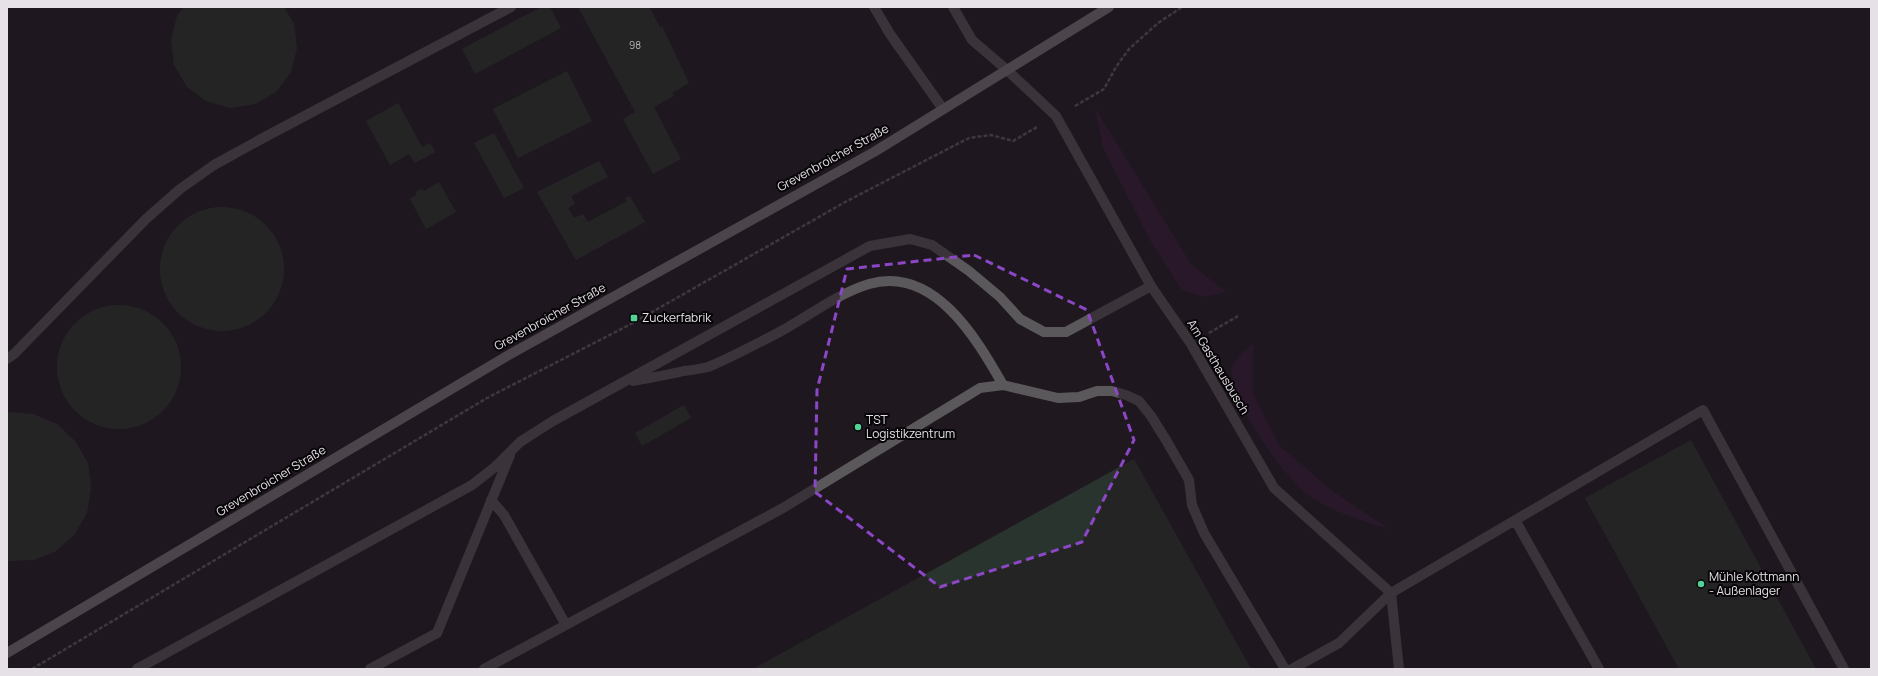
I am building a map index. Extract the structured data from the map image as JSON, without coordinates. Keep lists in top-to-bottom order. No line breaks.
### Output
{"streets":{"street":["Grevenbroicher Straße","Am Gasthausbusch"]},"crossings":[["Grevenbroicher Straße","Am Gasthausbusch"]],"places":{"transit":["Zuckerfabrik"],"other":["TST Logistikzentrum","Mühle Kottmann - Außenlager"]},"house_numbers":["98"]}
